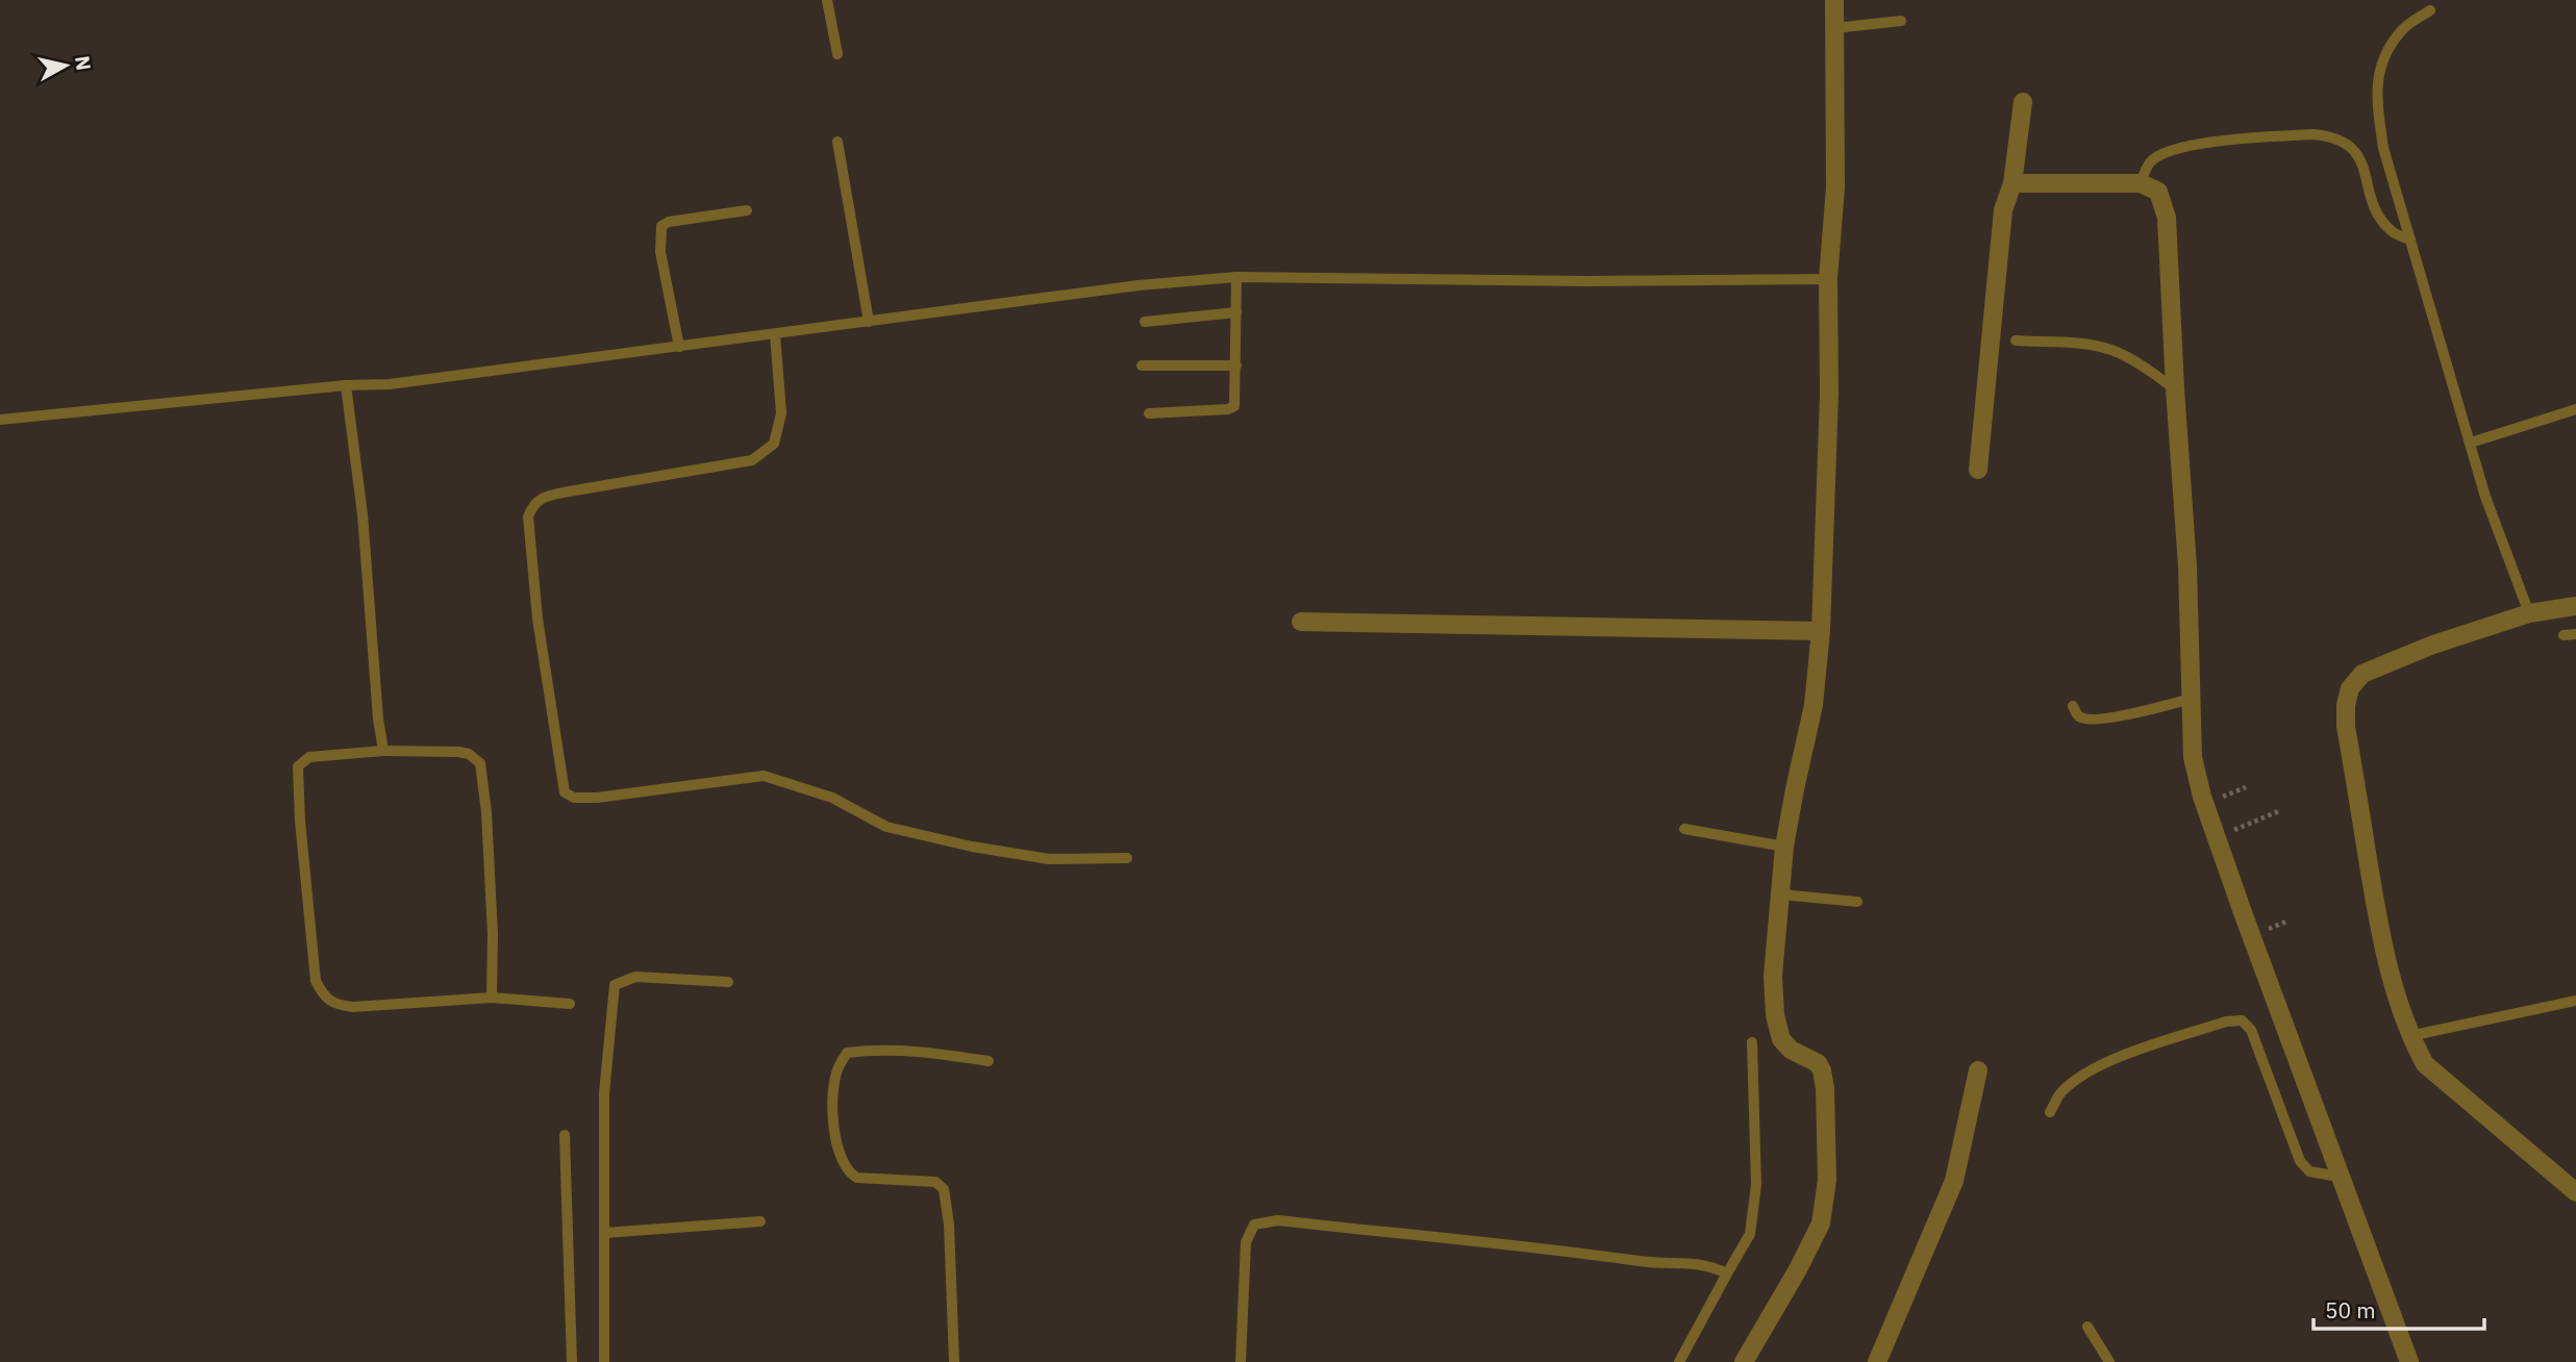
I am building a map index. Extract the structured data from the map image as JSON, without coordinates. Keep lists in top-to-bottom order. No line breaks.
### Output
{"scale_bar":"50 m","north":"right"}
